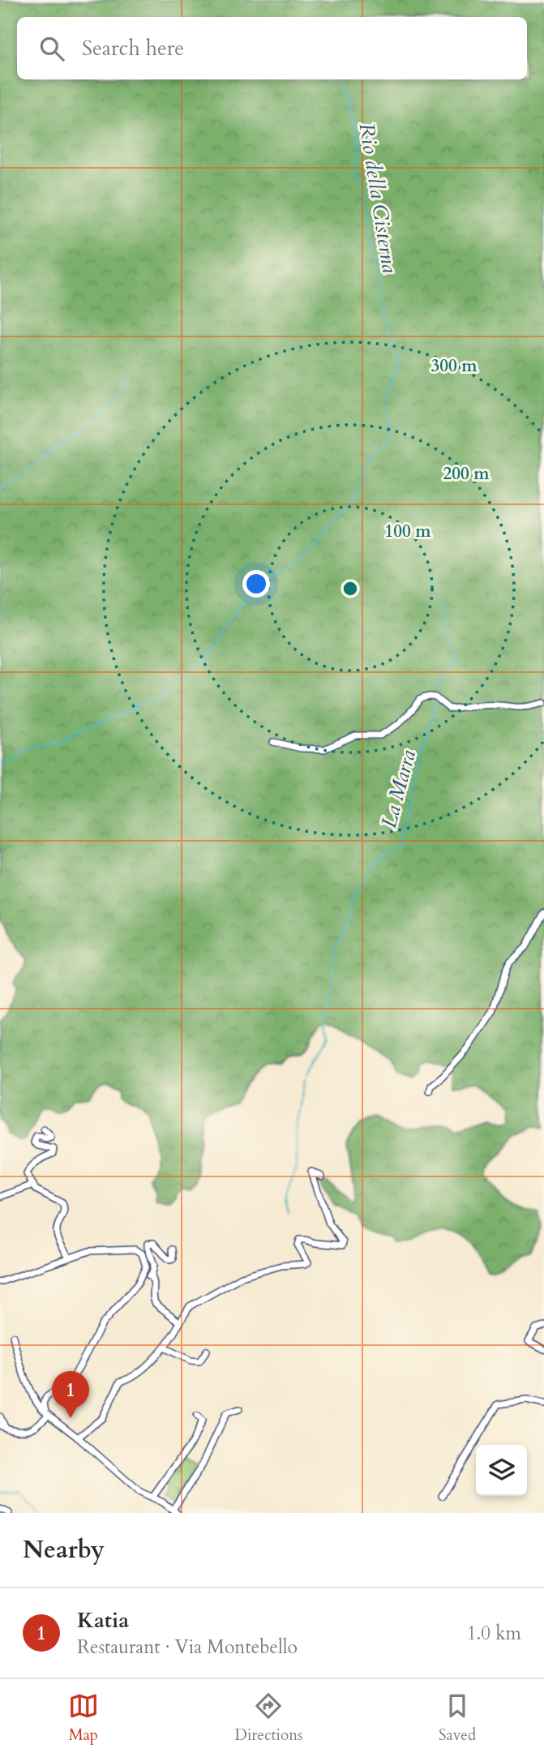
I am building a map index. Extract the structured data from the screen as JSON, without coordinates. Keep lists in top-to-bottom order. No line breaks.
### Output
{"water":["Rio della Cisterna","La Marra"],"page":{"search":"Search here","pins":"1","heading":"Nearby","list":[{"mark":"1","name":"Katia","note":"Restaurant · Via Montebello","value":"1.0 km"}],"nav":["Map","Directions","Saved"]},"rings":["300 m","200 m","100 m"]}
